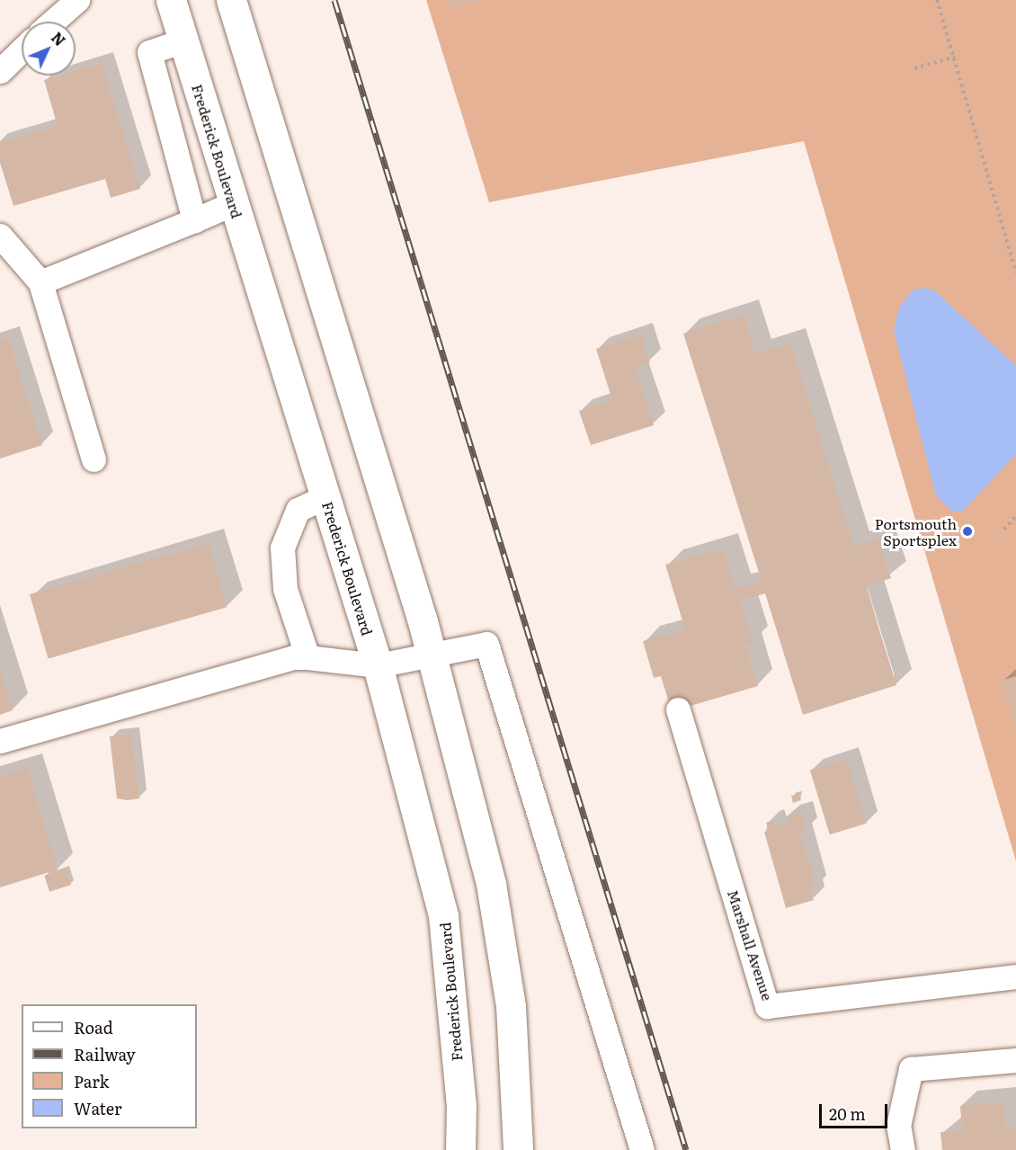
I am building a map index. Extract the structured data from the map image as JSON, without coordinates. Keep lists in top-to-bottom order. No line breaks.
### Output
{"streets":{"main road":["Frederick Boulevard"],"street":["Marshall Avenue"]},"places":["Portsmouth Sportsplex"],"legend":["Road","Railway","Park","Water"],"scale_bar":"20 m","north":"top right"}
